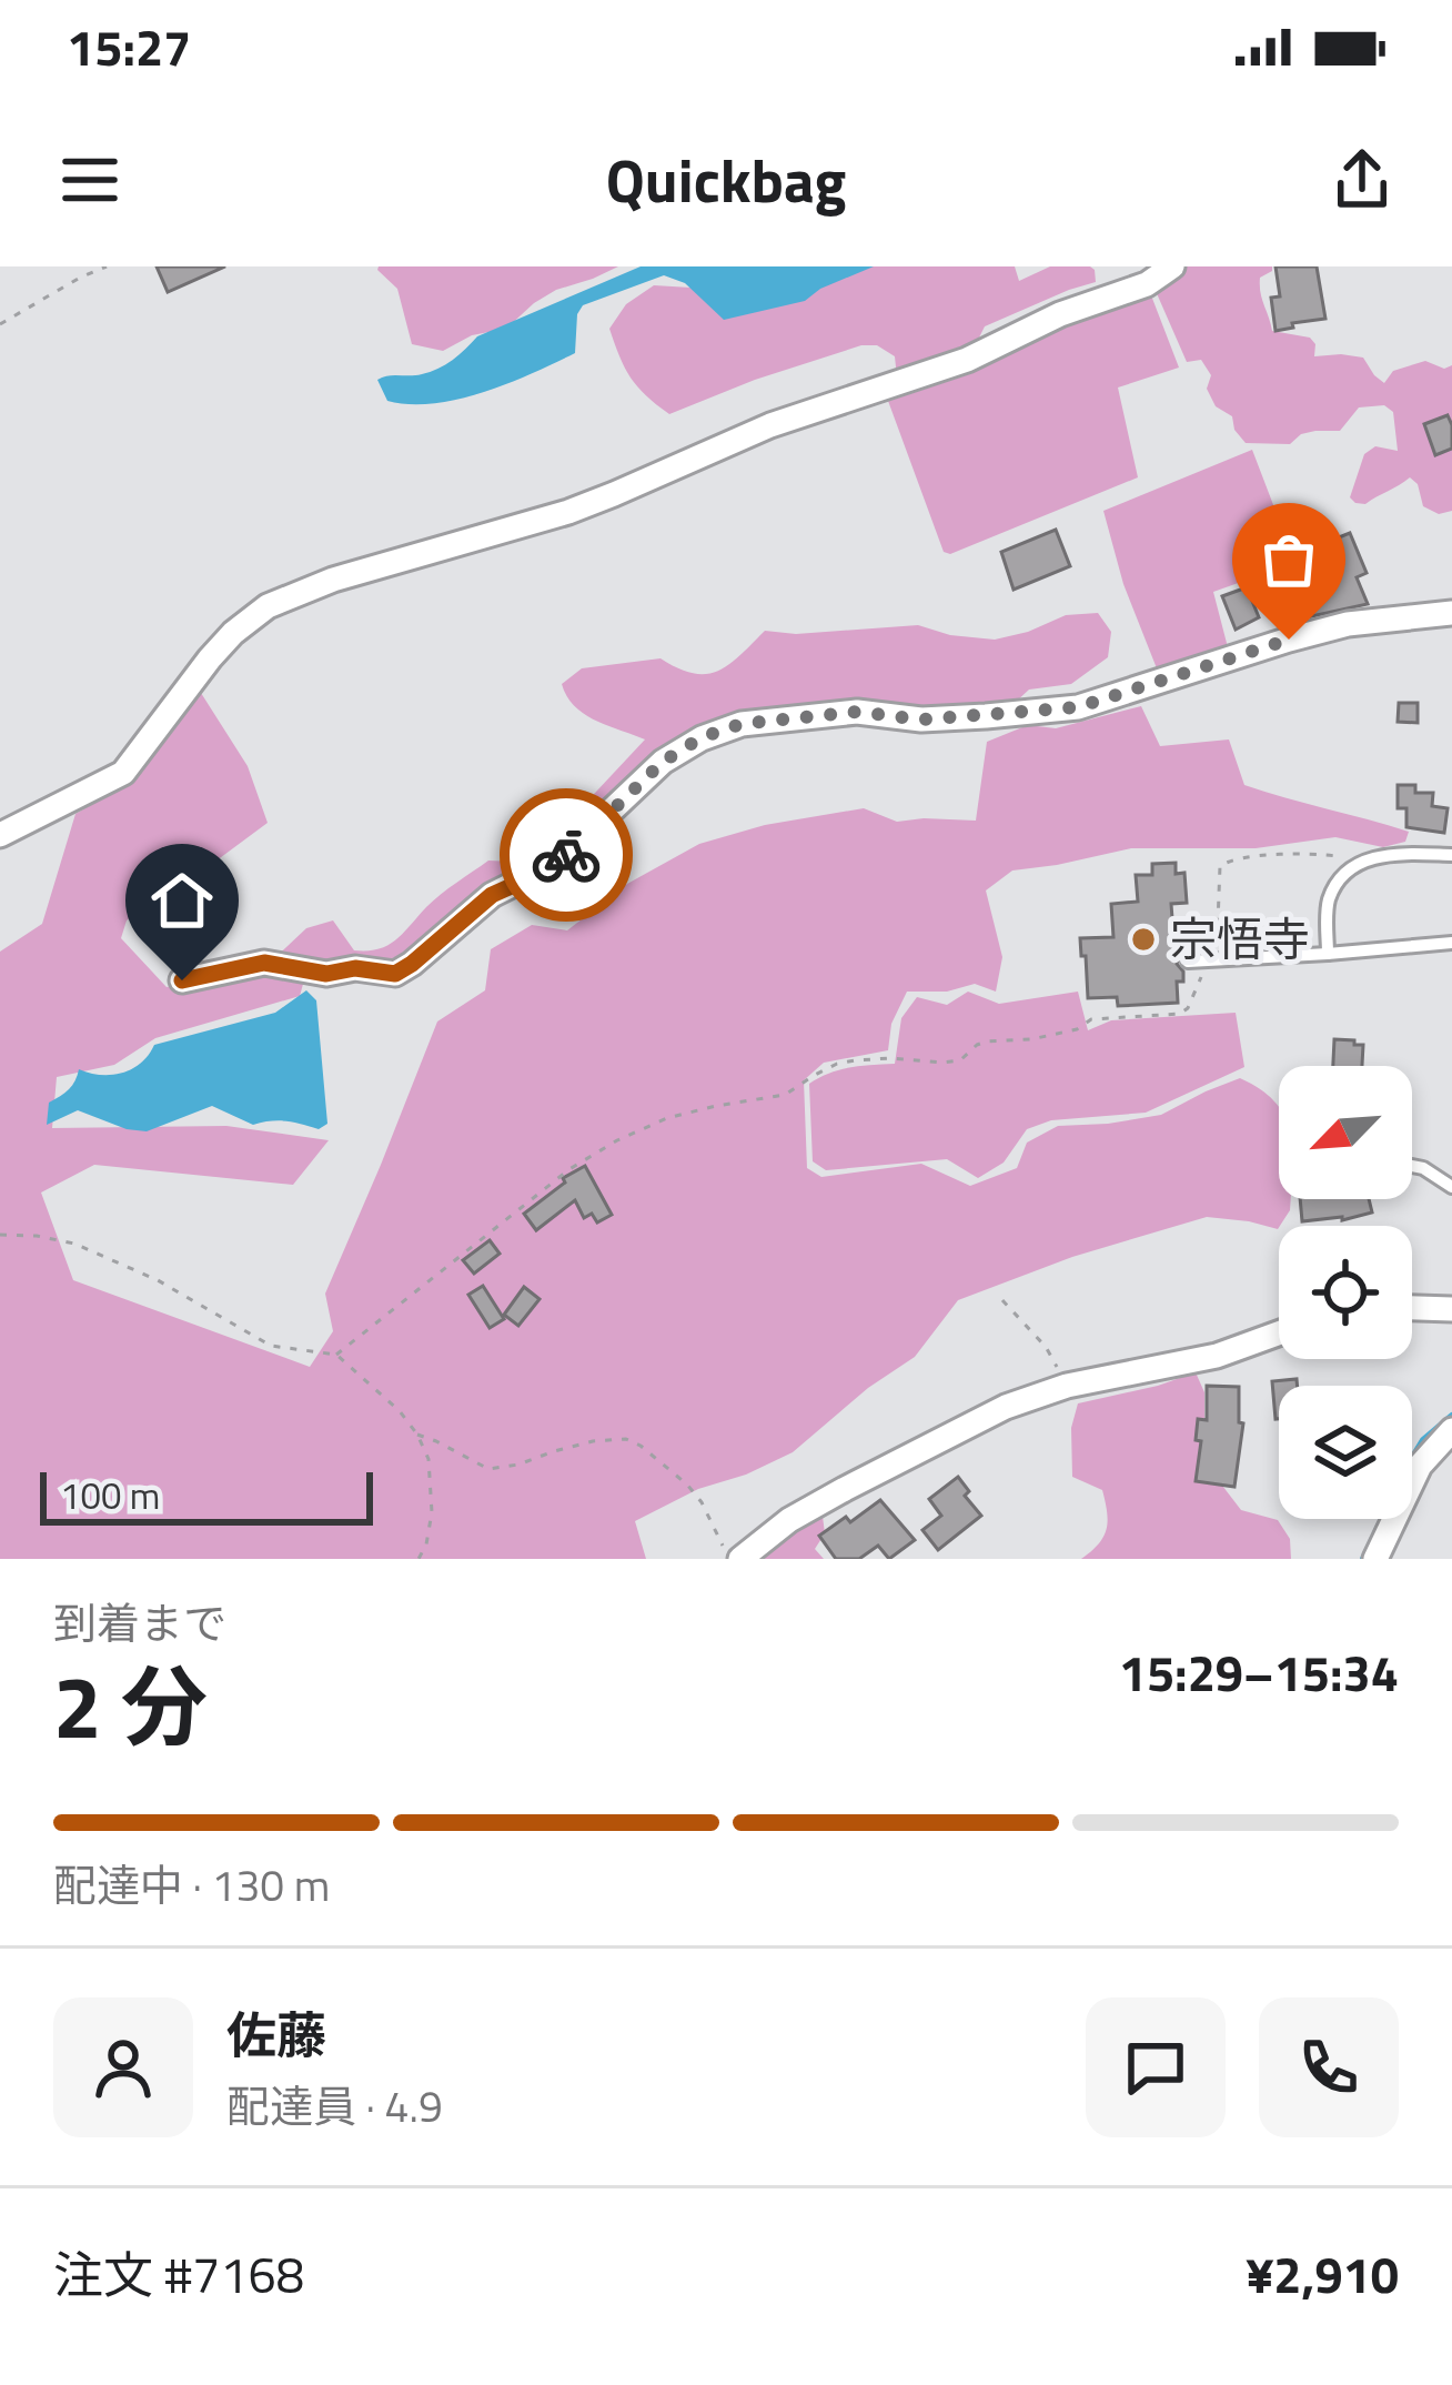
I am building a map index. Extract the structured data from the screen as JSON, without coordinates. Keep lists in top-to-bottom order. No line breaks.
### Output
{"places":["宗悟寺"],"scale_bar":"100 m","north":"bottom left","page":{"status":"15:27","header":"Quickbag","scale":"100 m","heading":["2 分","到着まで","15:29–15:34"],"panel":["佐藤","配達員 · 4.9","注文 #7168","¥2,910"],"bar":"配達中 · 130 m"}}
